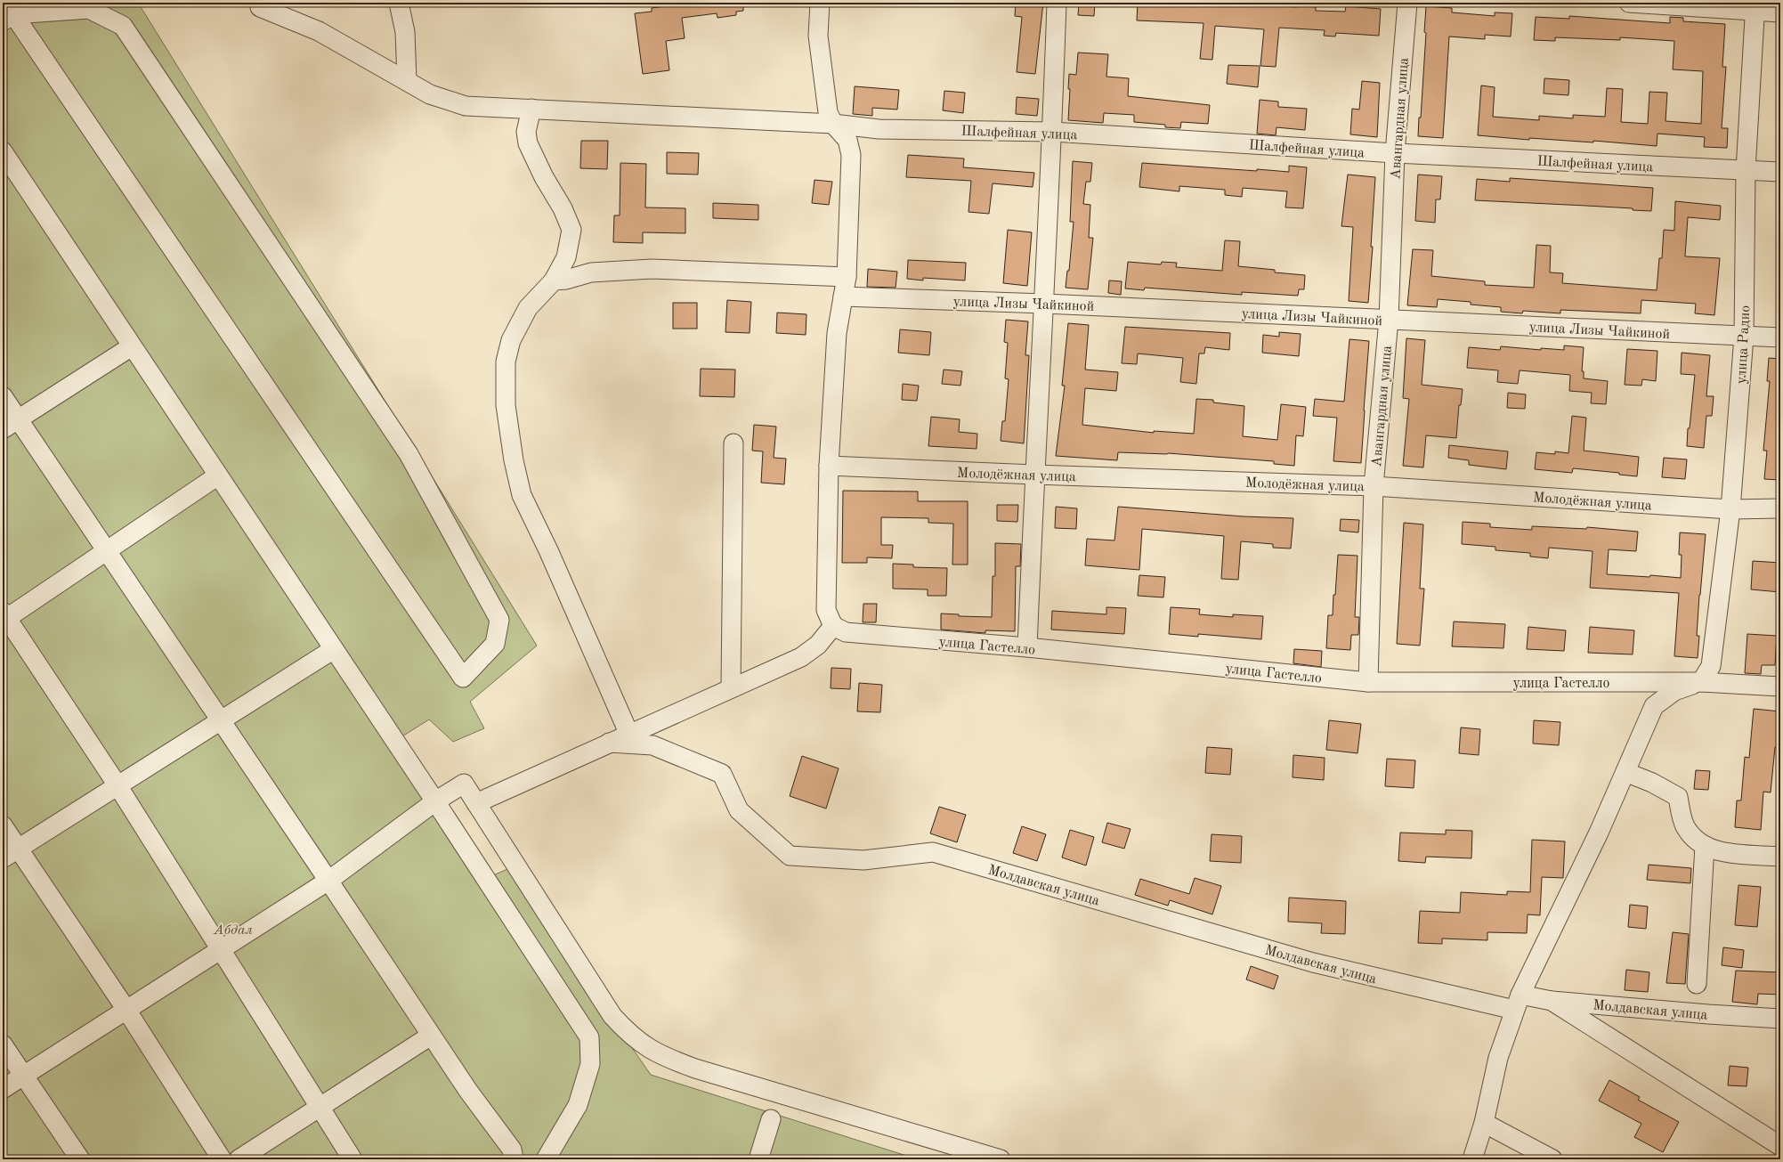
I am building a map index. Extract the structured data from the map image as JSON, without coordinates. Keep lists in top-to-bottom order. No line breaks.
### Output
{"streets":{"street":["Авангардная улица","Шалфейная улица","улица Лизы Чайкиной","улица Радио","Молодёжная улица","улица Гастелло","Молдавская улица"]},"crossings":[["Авангардная улица","Шалфейная улица"],["Авангардная улица","улица Лизы Чайкиной"],["Авангардная улица","Молодёжная улица"],["Авангардная улица","улица Гастелло"],["Шалфейная улица","улица Радио"],["улица Лизы Чайкиной","улица Радио"],["улица Радио","Молодёжная улица"],["улица Радио","улица Гастелло"]],"parks":["Абдал"]}
